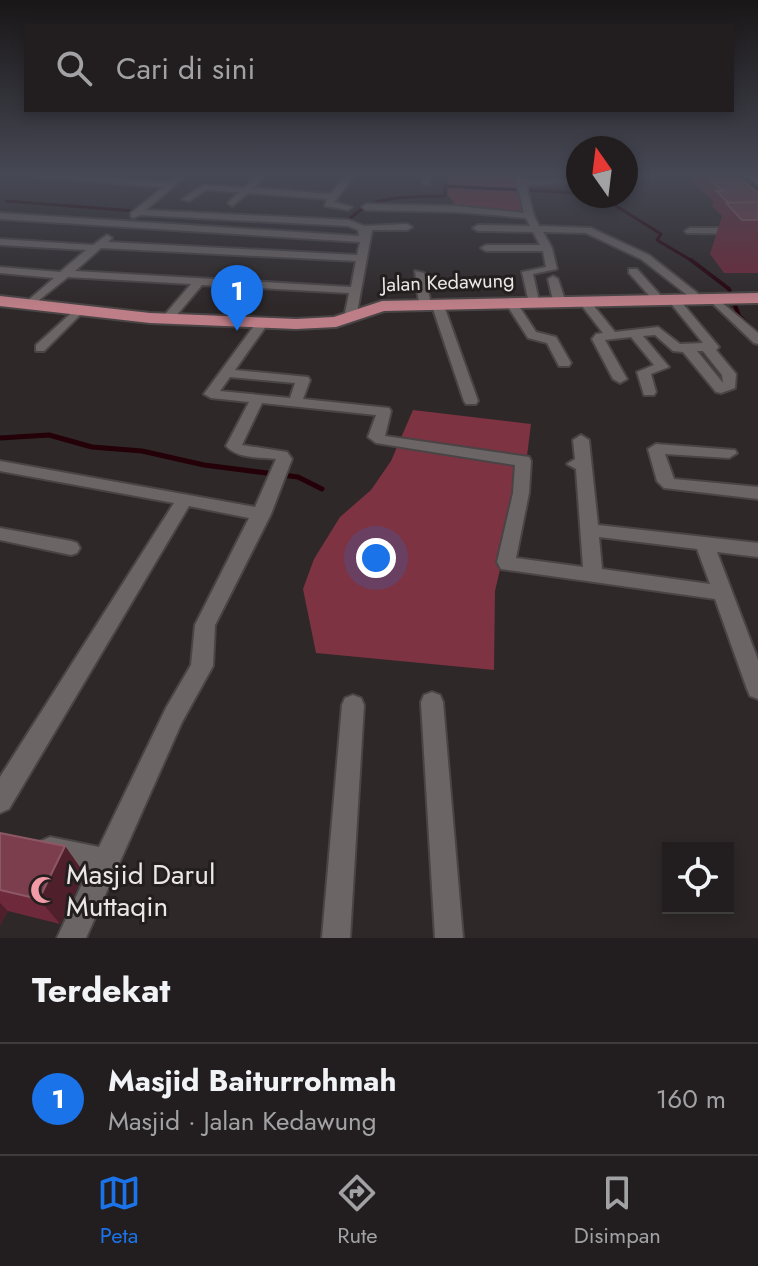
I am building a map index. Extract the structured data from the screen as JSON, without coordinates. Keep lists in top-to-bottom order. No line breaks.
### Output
{"streets":{"main road":["Jalan Kedawung"]},"places":{"mosque":["Masjid Darul Muttaqin"]},"north":"top","page":{"search":"Cari di sini","pins":"1","heading":"Terdekat","list":[{"mark":"1","name":"Masjid Baiturrohmah","note":"Masjid · Jalan Kedawung","value":"160 m"}],"nav":["Peta","Rute","Disimpan"]}}
